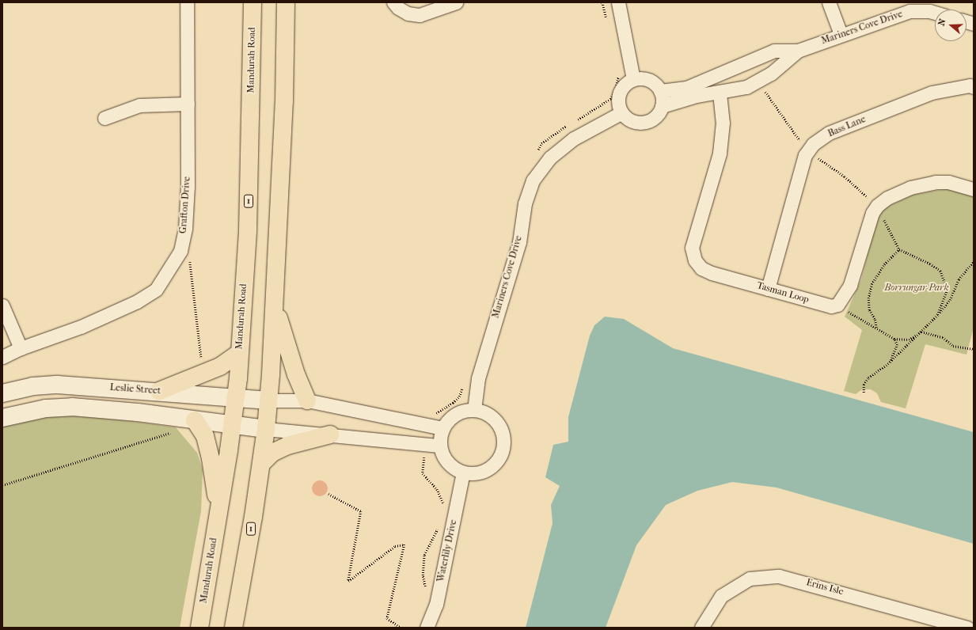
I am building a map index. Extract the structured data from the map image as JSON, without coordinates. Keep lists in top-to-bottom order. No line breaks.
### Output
{"streets":{"highway":["Mandurah Road","1"],"street":["Mariners Cove Drive","Bass Lane","Grafton Drive","Tasman Loop","Leslie Street","Waterlily Drive","Erins Isle"]},"crossings":[["Mariners Cove Drive","Tasman Loop"],["Mariners Cove Drive","Waterlily Drive"],["Mandurah Road","Leslie Street"],["Bass Lane","Tasman Loop"],["1","Leslie Street"]],"parks":["Borrungar Park"],"north":"left"}
